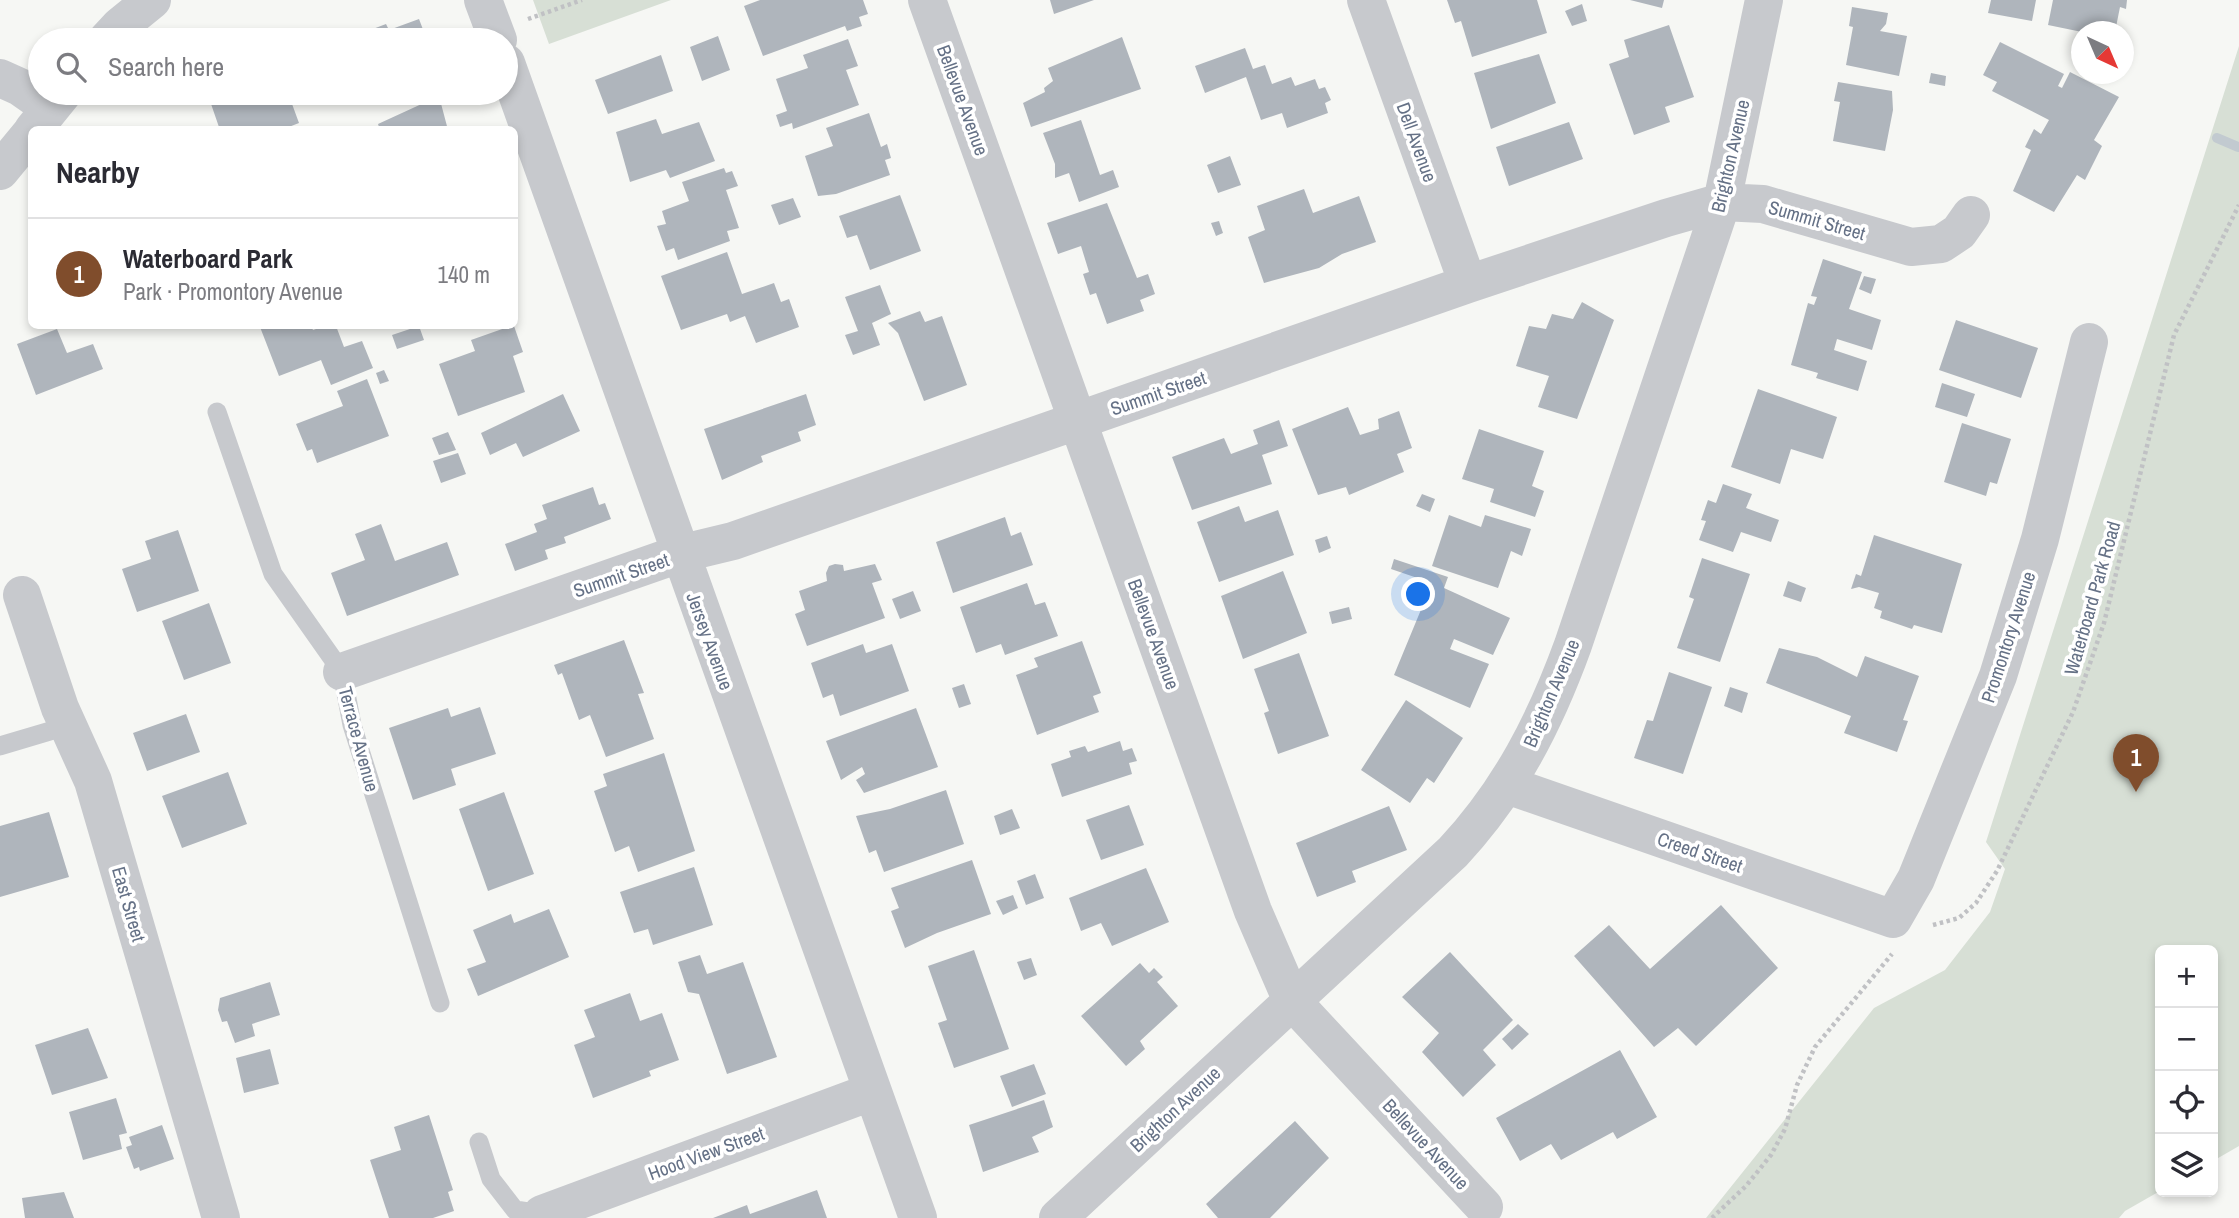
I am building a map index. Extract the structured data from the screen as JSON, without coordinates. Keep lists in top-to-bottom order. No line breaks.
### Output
{"streets":{"street":["Bellevue Avenue","Dell Avenue","Brighton Avenue","Summit Street","Promontory Avenue","Jersey Avenue","Creed Street","East Street","Hood View Street"],"lane":["Terrace Avenue"],"path":["Waterboard Park Road"]},"crossings":[["Bellevue Avenue","Brighton Avenue"],["Bellevue Avenue","Summit Street"],["Dell Avenue","Summit Street"],["Brighton Avenue","Summit Street"],["Brighton Avenue","Creed Street"],["Summit Street","Jersey Avenue"],["Summit Street","Terrace Avenue"],["Waterboard Park Road","Promontory Avenue"],["Waterboard Park Road","Creed Street"],["Promontory Avenue","Creed Street"],["Jersey Avenue","Hood View Street"]],"north":"bottom right","page":{"search":"Search here","heading":"Nearby","list":[{"mark":"1","name":"Waterboard Park","note":"Park · Promontory Avenue","value":"140 m"}],"pins":"1","map_buttons":["+","−"]}}
